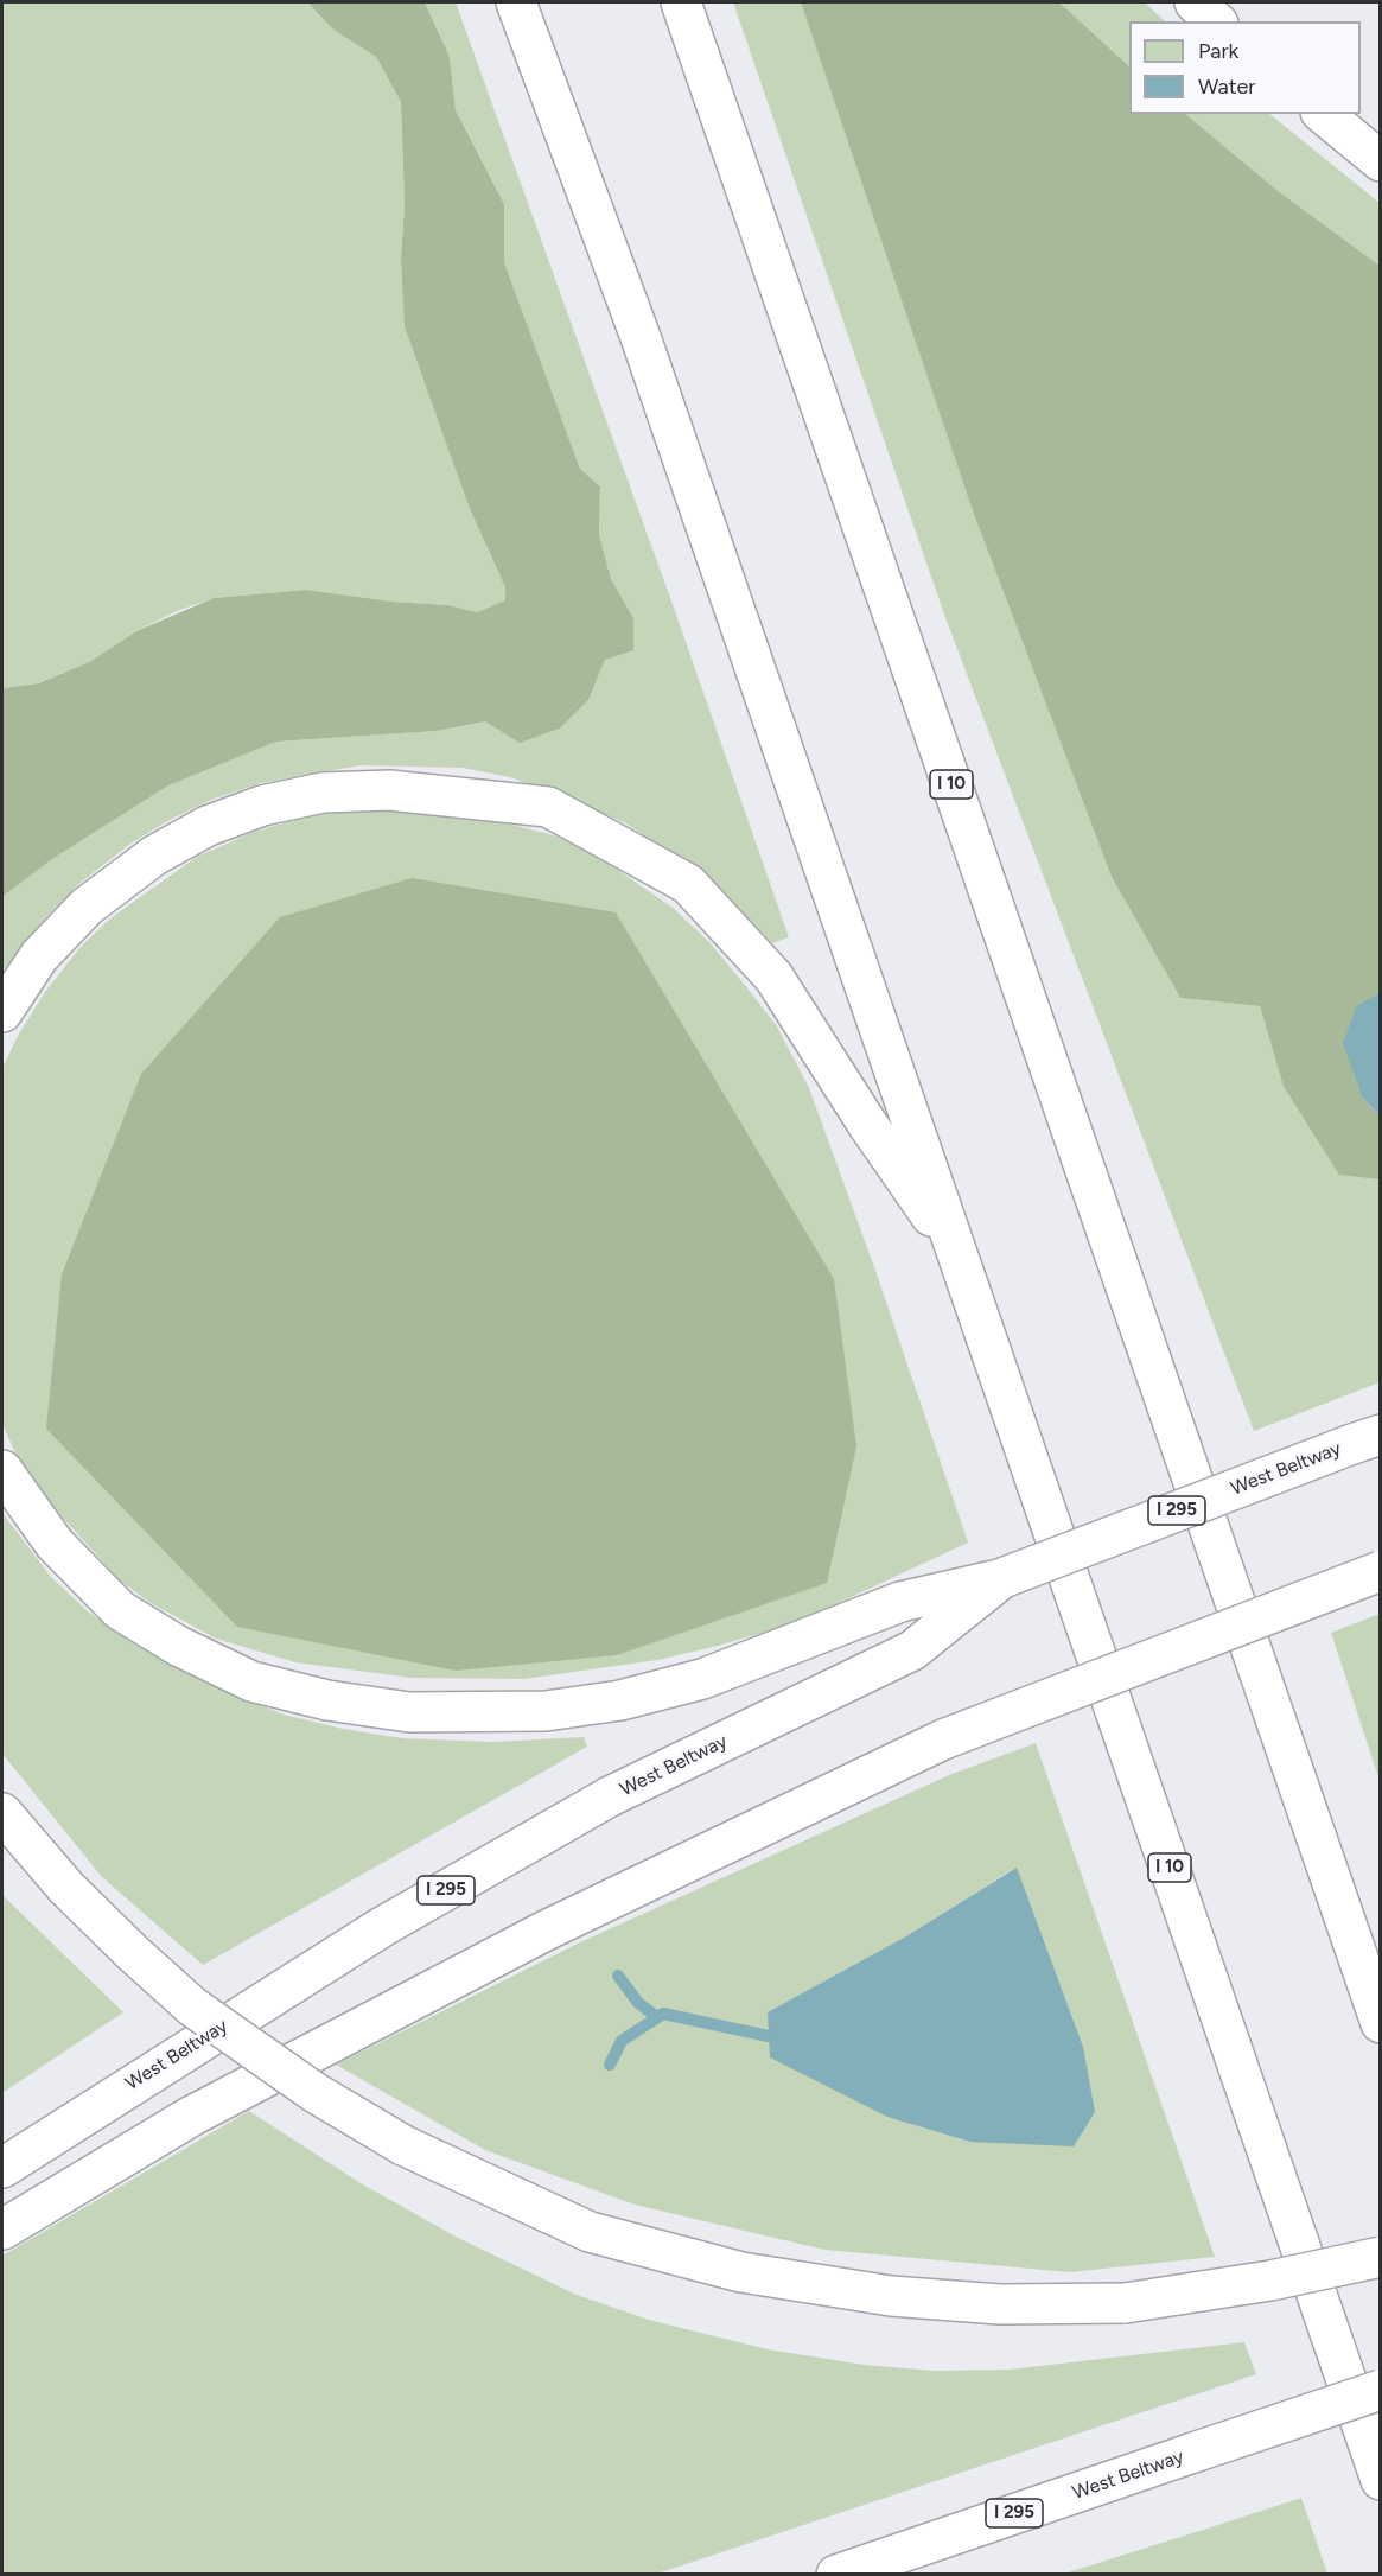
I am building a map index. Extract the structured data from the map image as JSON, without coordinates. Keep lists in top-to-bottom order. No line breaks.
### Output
{"streets":{"highway":["I 10","West Beltway","I 295"]},"legend":["Park","Water"]}
